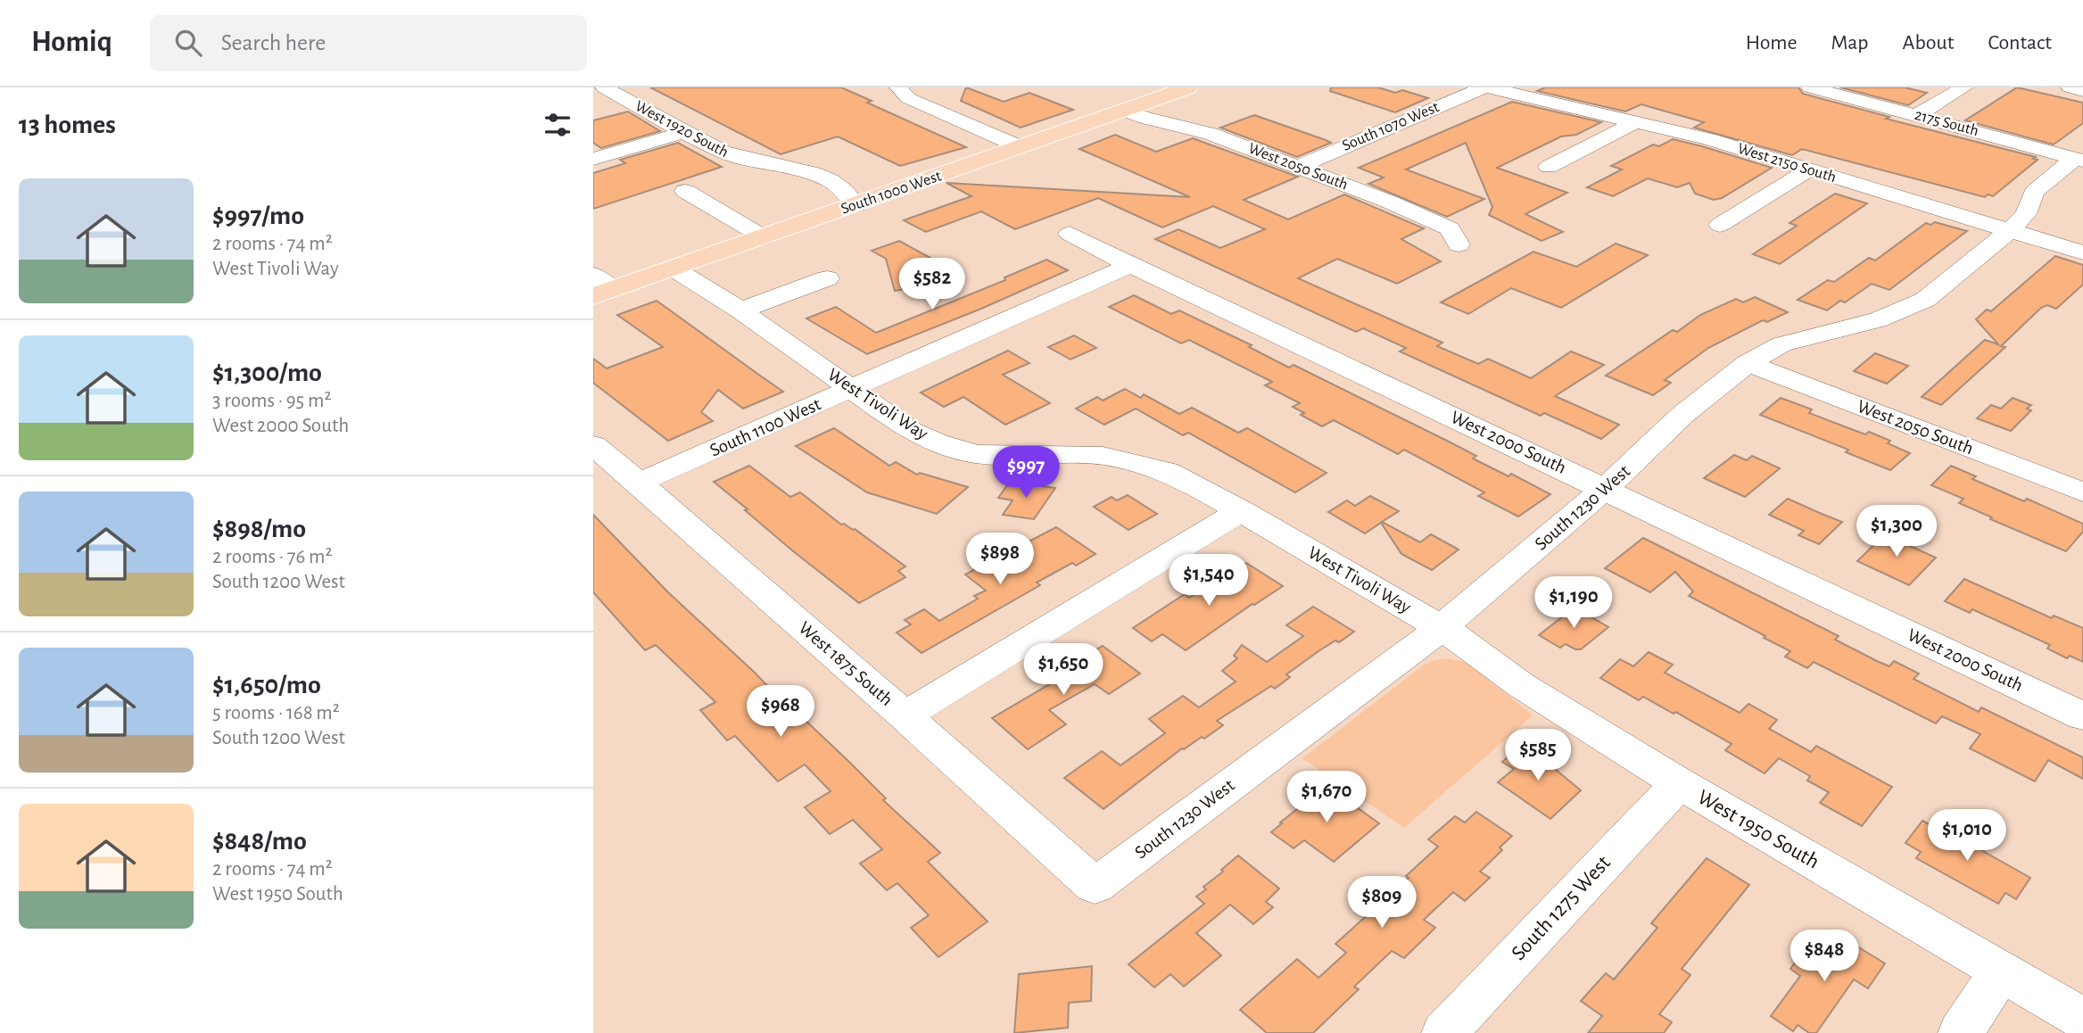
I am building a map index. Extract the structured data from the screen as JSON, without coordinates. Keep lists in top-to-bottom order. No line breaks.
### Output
{"streets":{"main road":["South 1000 West"],"street":["2175 South","South 1070 West","West 1920 South","West 2150 South","West 2050 South","West Tivoli Way","South 1100 West","West 2000 South","South 1230 West","West 1875 South","West 1950 South","South 1275 West"]},"crossings":[["2175 South","South 1230 West"],["South 1070 West","West 2150 South"],["South 1070 West","West 2050 South"],["West 1920 South","South 1000 West"],["West 2150 South","South 1230 West"],["West 2050 South","South 1000 West"],["West 2050 South","South 1230 West"],["South 1000 West","West Tivoli Way"],["West Tivoli Way","South 1100 West"],["West Tivoli Way","South 1230 West"],["West Tivoli Way","West 1950 South"],["South 1100 West","West 2000 South"],["South 1100 West","West 1875 South"],["West 2000 South","South 1230 West"],["South 1230 West","West 1875 South"],["South 1230 West","West 1950 South"],["West 1950 South","South 1275 West"]],"page":{"header":"Homiq","search":"Search here","nav":["Home","Map","About","Contact"],"heading":"13 homes","list":[{"name":"$997/mo","note":"2 rooms · 74 m² · West Tivoli Way"},{"name":"$1,300/mo","note":"3 rooms · 95 m² · West 2000 South"},{"name":"$898/mo","note":"2 rooms · 76 m² · South 1200 West"},{"name":"$1,650/mo","note":"5 rooms · 168 m² · South 1200 West"},{"name":"$848/mo","note":"2 rooms · 74 m² · West 1950 South"}],"price":["$582","$997","$1,300","$898","$1,540","$1,190","$1,650","$968","$585","$1,670","$1,010","$809","$848"]}}
